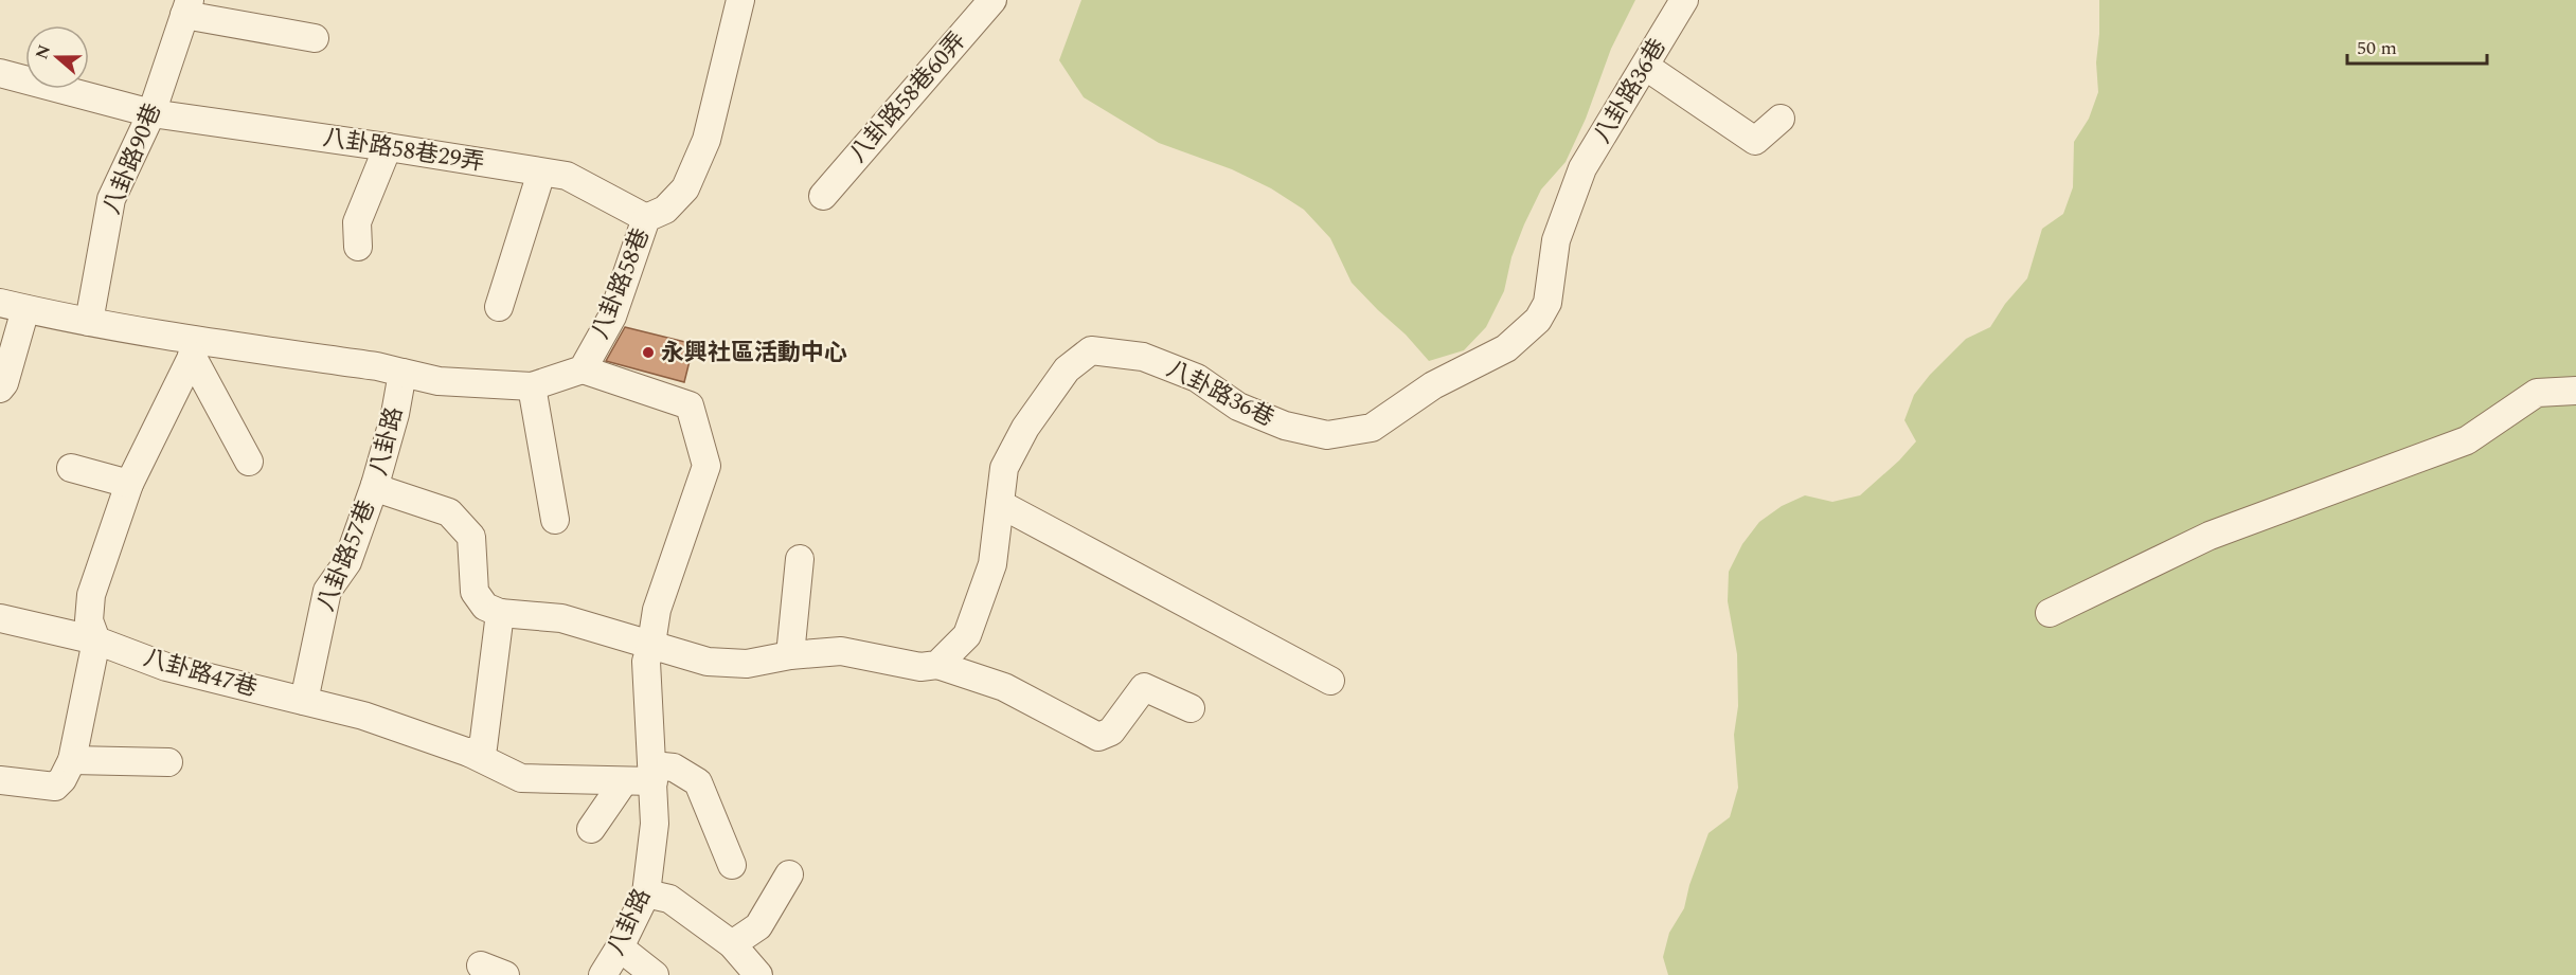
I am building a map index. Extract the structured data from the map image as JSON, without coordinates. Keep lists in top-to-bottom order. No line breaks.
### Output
{"streets":{"street":["八卦路36巷","八卦路58巷60弄","八卦路58巷29弄","八卦路90巷","八卦路58巷","八卦路","八卦路57巷","八卦路47巷"]},"crossings":[["八卦路58巷29弄","八卦路90巷"],["八卦路58巷29弄","八卦路58巷"],["八卦路58巷","八卦路"],["八卦路","八卦路57巷"],["八卦路","八卦路47巷"],["八卦路57巷","八卦路47巷"]],"places":["永興社區活動中心"],"scale_bar":"50 m","north":"left"}
